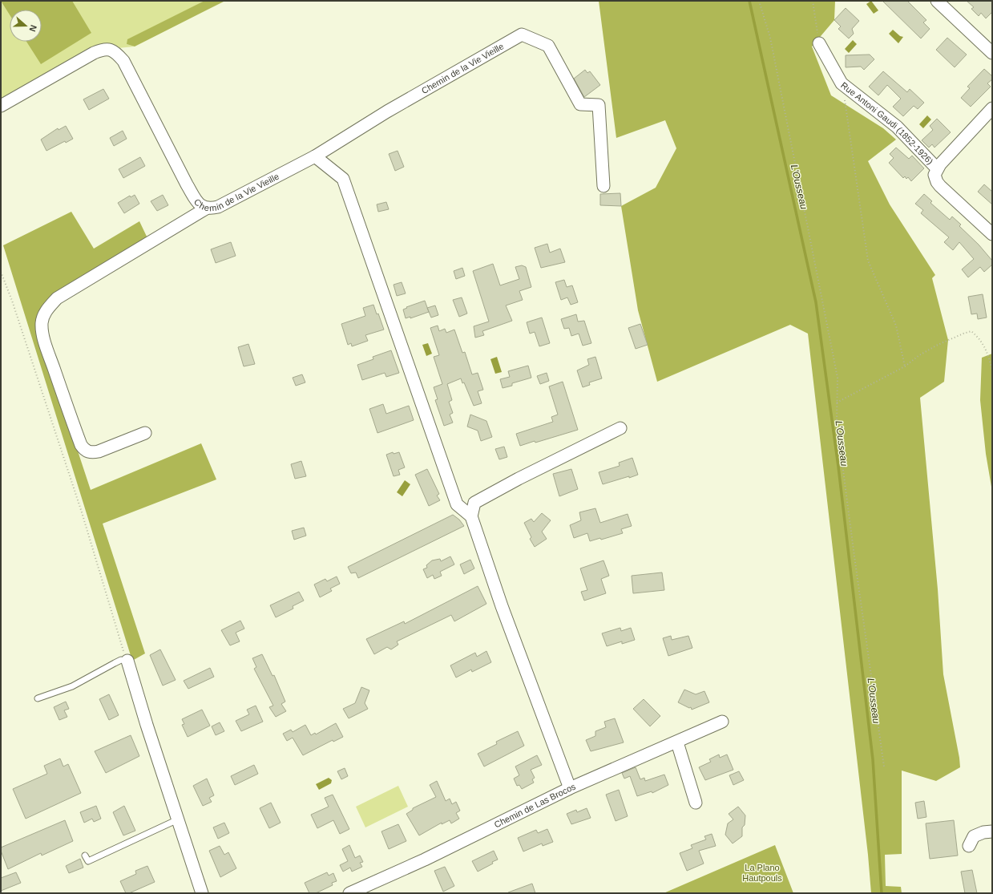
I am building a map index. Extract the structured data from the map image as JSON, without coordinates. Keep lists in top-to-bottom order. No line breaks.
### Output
{"streets":{"street":["Chemin de la Vie Vieille","Rue Antoni Gaudi (1852-1926)","Chemin de Las Brocos"]},"water":["L'Ousseau"],"parks":["La Plano Hautpouls"],"north":"right"}
